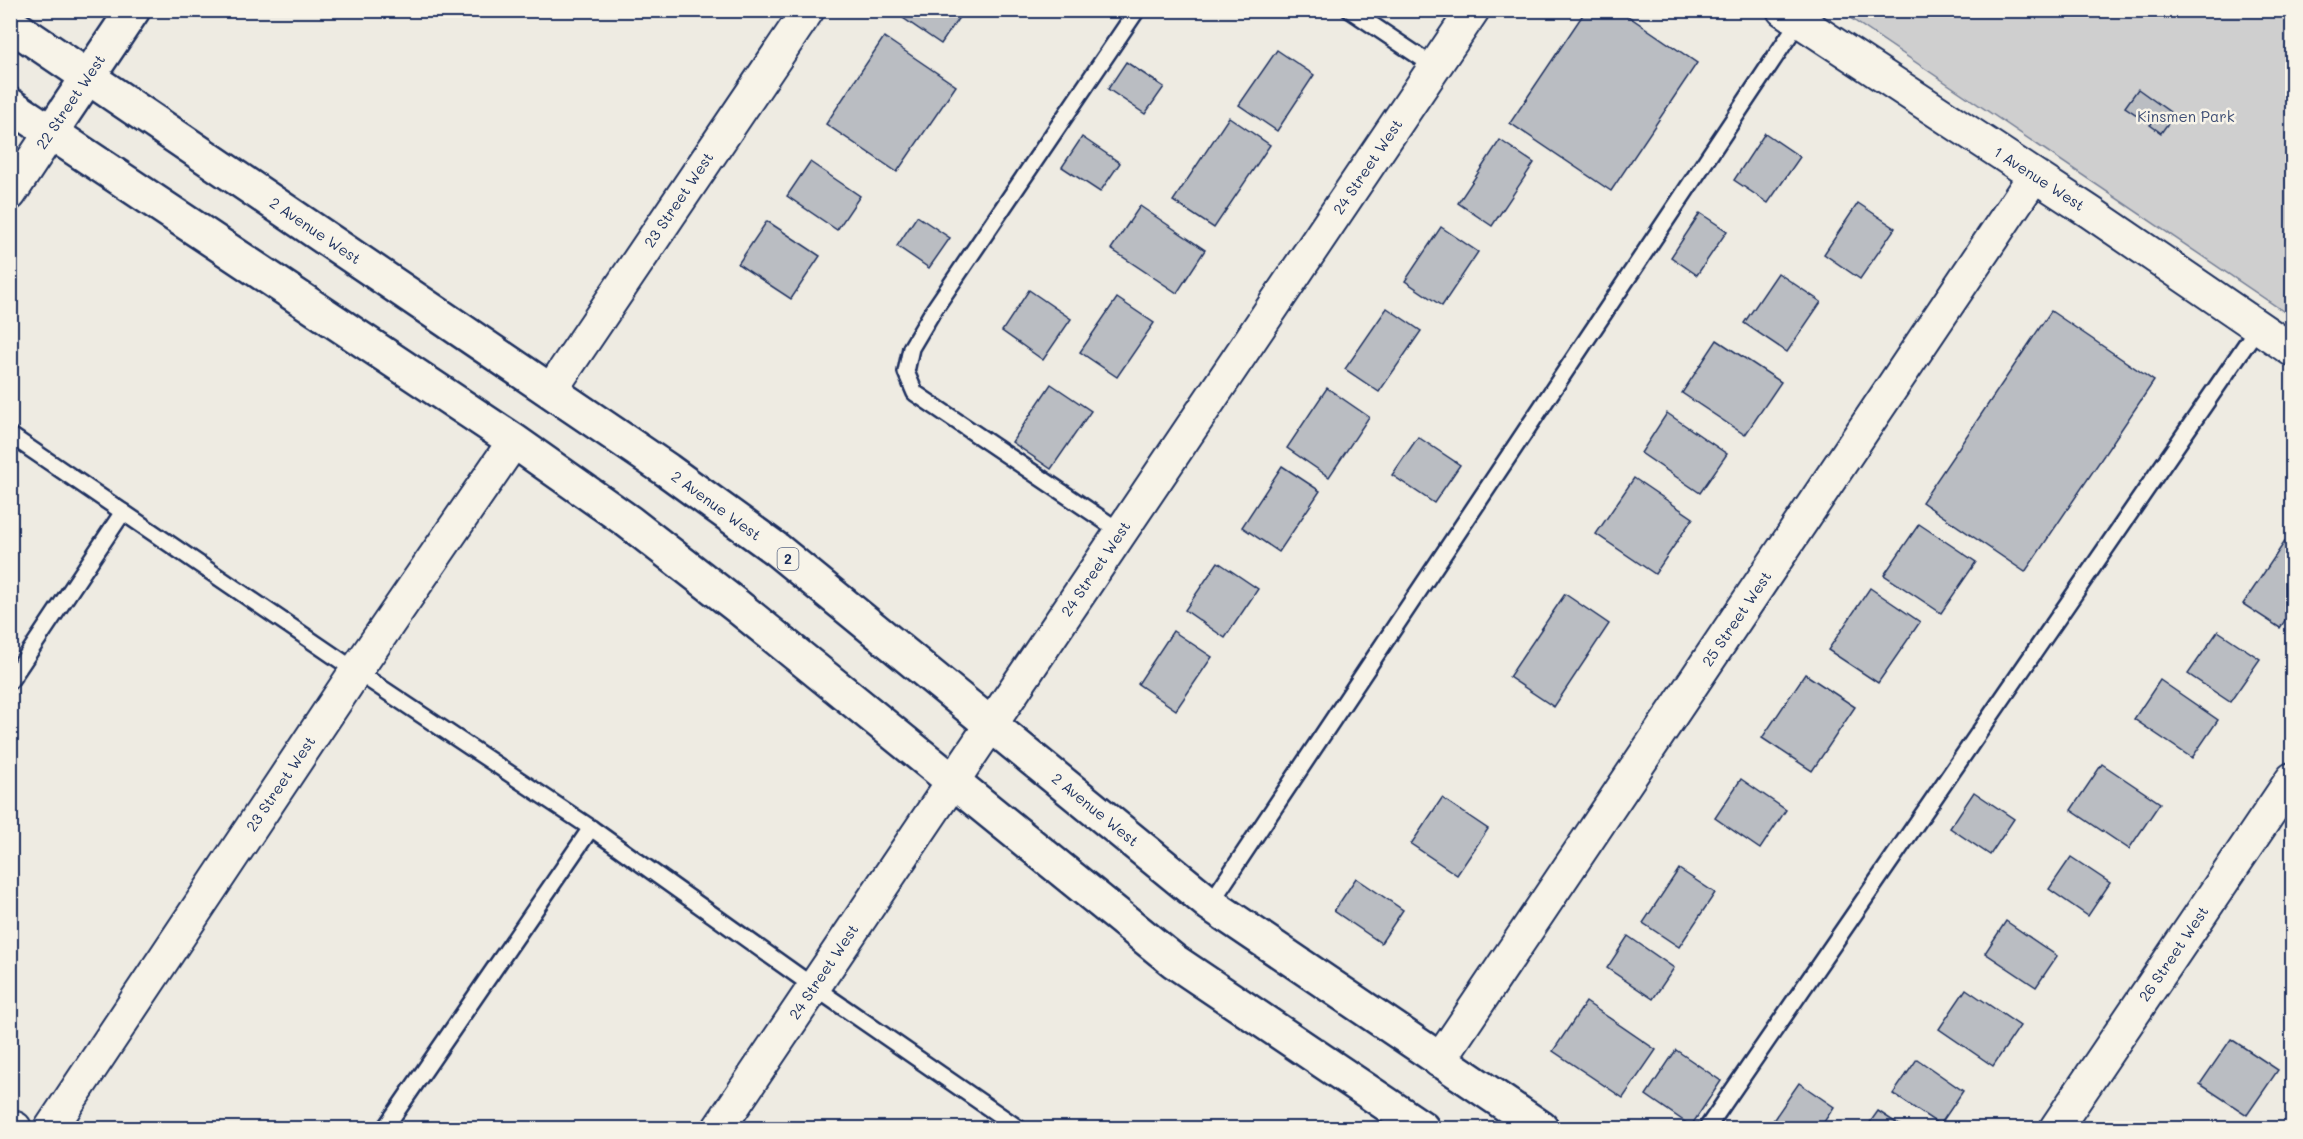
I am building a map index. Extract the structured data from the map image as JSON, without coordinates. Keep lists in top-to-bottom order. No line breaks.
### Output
{"streets":{"main road":["22 Street West","2 Avenue West","2"],"street":["24 Street West","1 Avenue West","23 Street West","25 Street West","26 Street West"]},"crossings":[["22 Street West","2 Avenue West"],["24 Street West","2 Avenue West"],["1 Avenue West","25 Street West"],["23 Street West","2 Avenue West"],["2 Avenue West","25 Street West"]],"parks":["Kinsmen Park"]}
